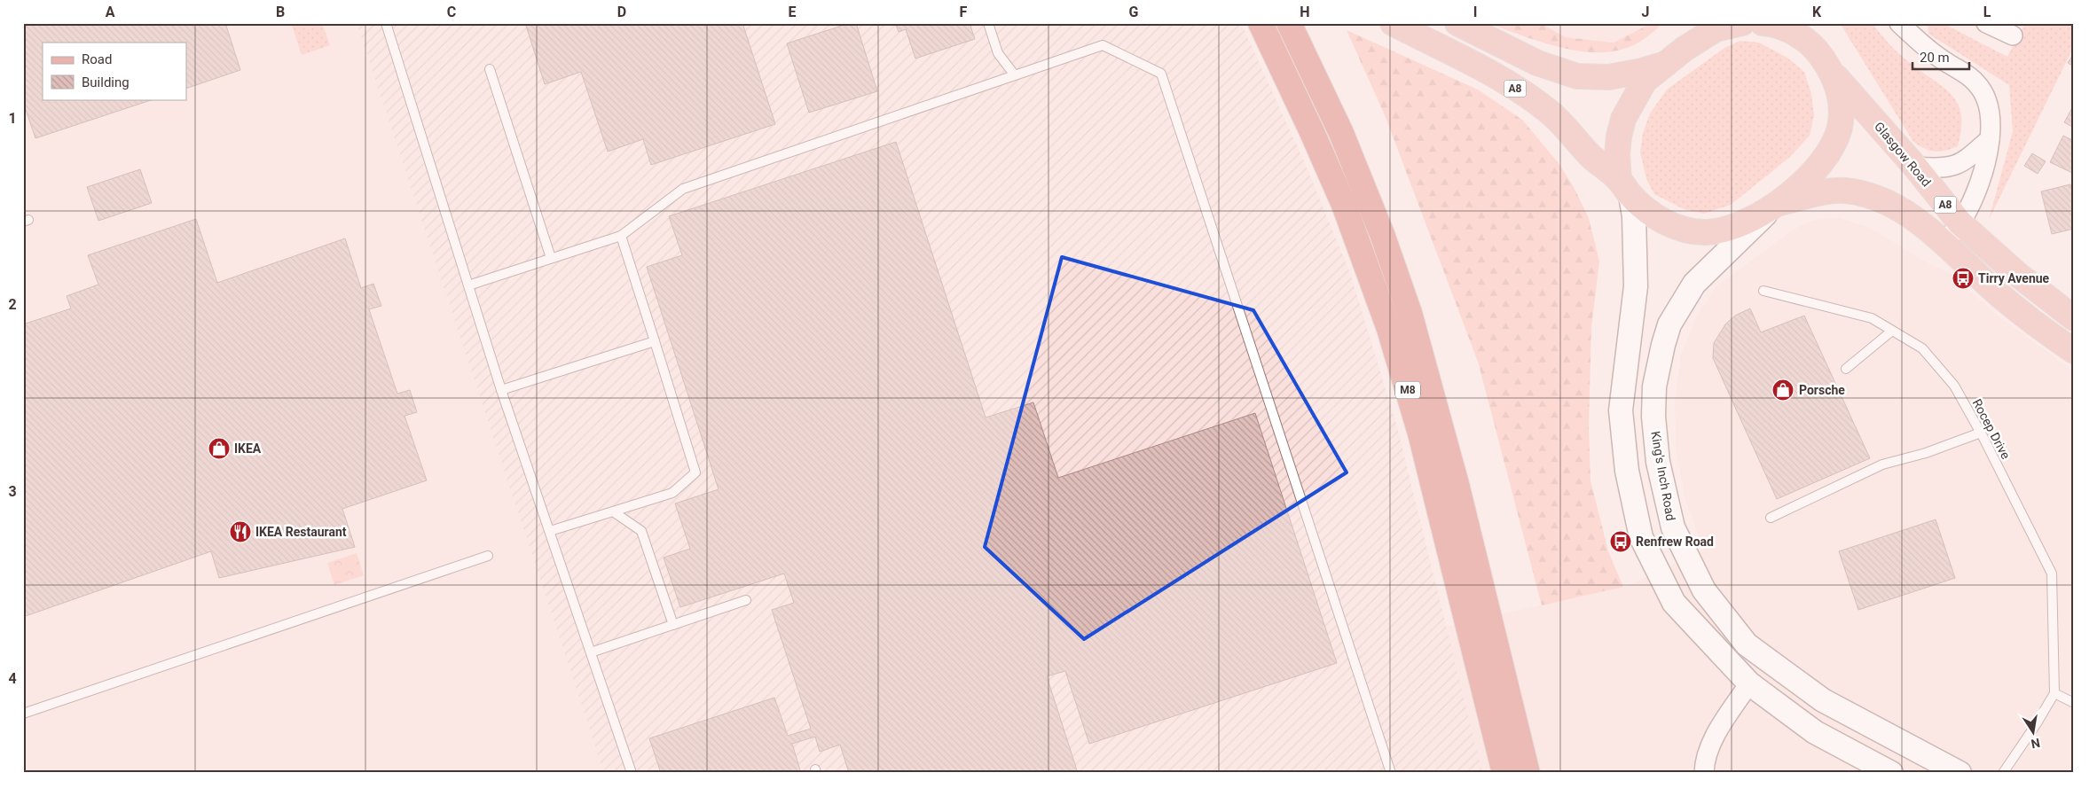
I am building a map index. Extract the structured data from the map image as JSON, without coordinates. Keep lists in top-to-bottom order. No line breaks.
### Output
{"streets":{"highway":["M8"],"main road":["A8","Glasgow Road"],"street":["King's Inch Road"],"lane":["Rocep Drive"]},"crossings":[["A8","King's Inch Road"]],"places":{"bus stop":["Tirry Avenue","Renfrew Road"],"shop":["Porsche","IKEA"],"restaurant":["IKEA Restaurant"]},"legend":["Road","Building"],"scale_bar":"20 m","north":"bottom","grid":{"columns":["A","B","C","D","E","F","G","H","I","J","K","L"],"rows":["1","2","3","4"]}}
